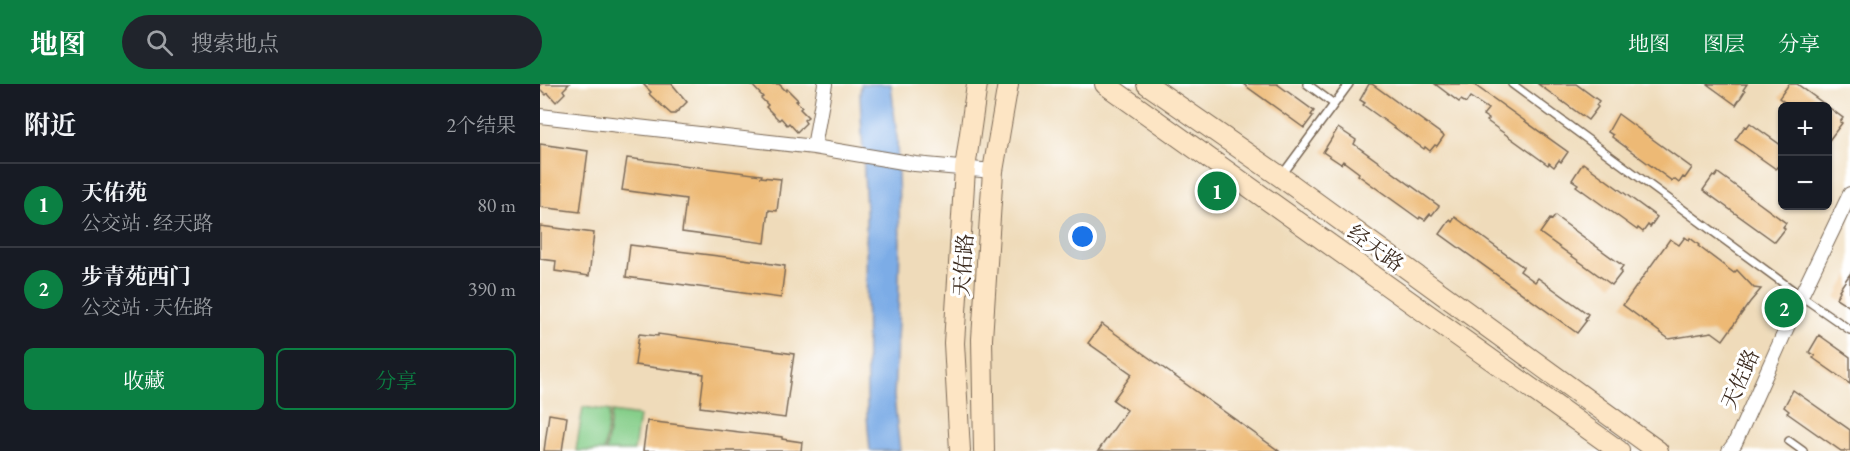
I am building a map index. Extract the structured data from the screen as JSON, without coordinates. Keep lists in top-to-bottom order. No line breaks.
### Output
{"streets":{"main road":["经天路","天佑路"],"street":["天佐路"]},"page":{"header":"地图","search":"搜索地点","nav":["地图","图层","分享"],"heading":["附近","2个结果"],"map_buttons":["+","−"],"list":[{"mark":"1","name":"天佑苑","note":"公交站 · 经天路","value":"80 m"},{"mark":"2","name":"步青苑西门","note":"公交站 · 天佐路","value":"390 m"}],"pins":["1","2"],"buttons":["收藏","分享"]}}
